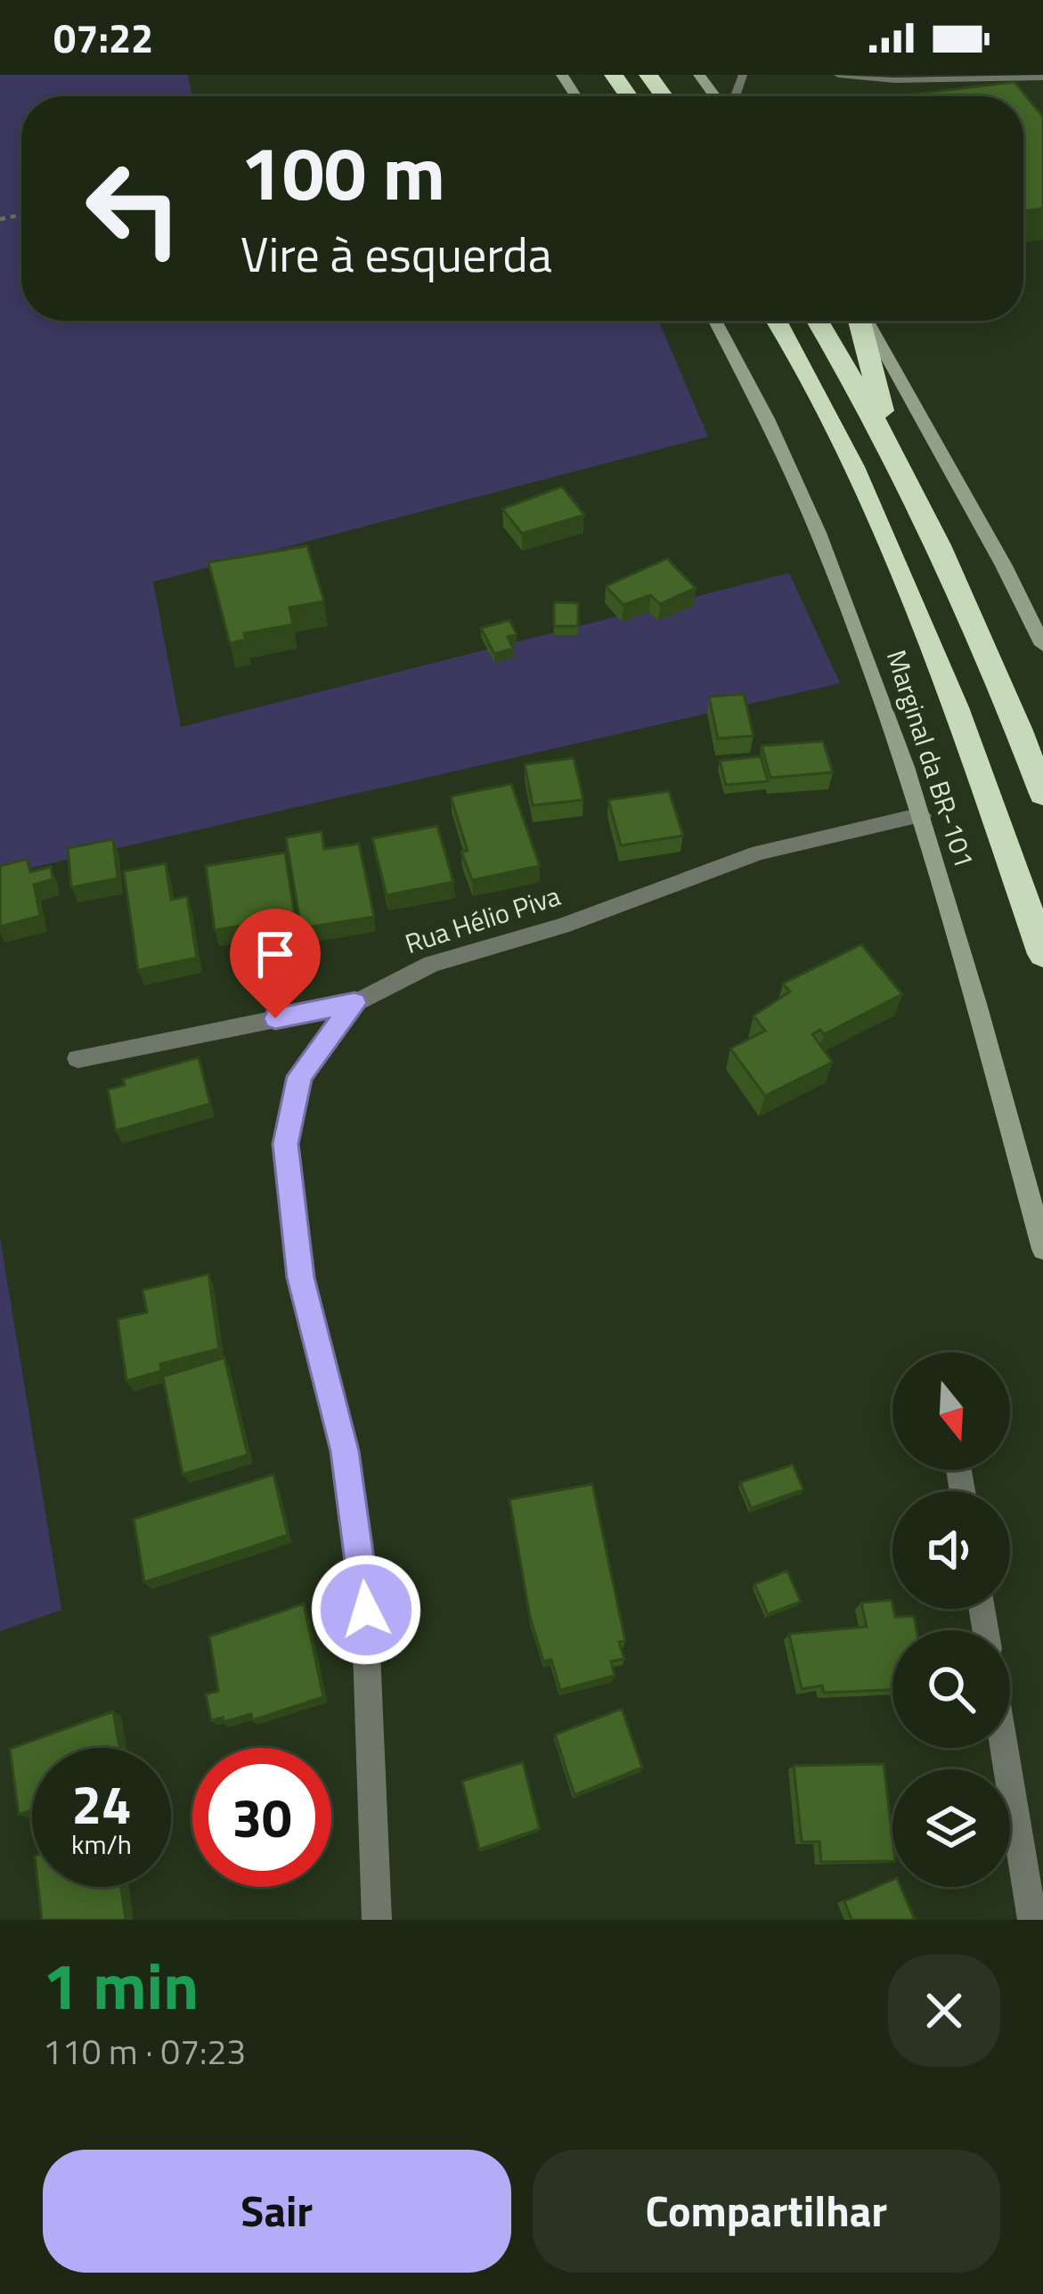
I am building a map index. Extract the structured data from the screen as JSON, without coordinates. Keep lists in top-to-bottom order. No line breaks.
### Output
{"streets":{"main road":["Marginal da BR-101"],"street":["Rua Hélio Piva"]},"crossings":[["Marginal da BR-101","Rua Hélio Piva"]],"north":"bottom","page":{"status":"07:22","turn":["100 m","Vire à esquerda"],"speed":"24 km/h","limit":"30","heading":["1 min","110 m · 07:23"],"buttons":["Sair","Compartilhar"]}}
